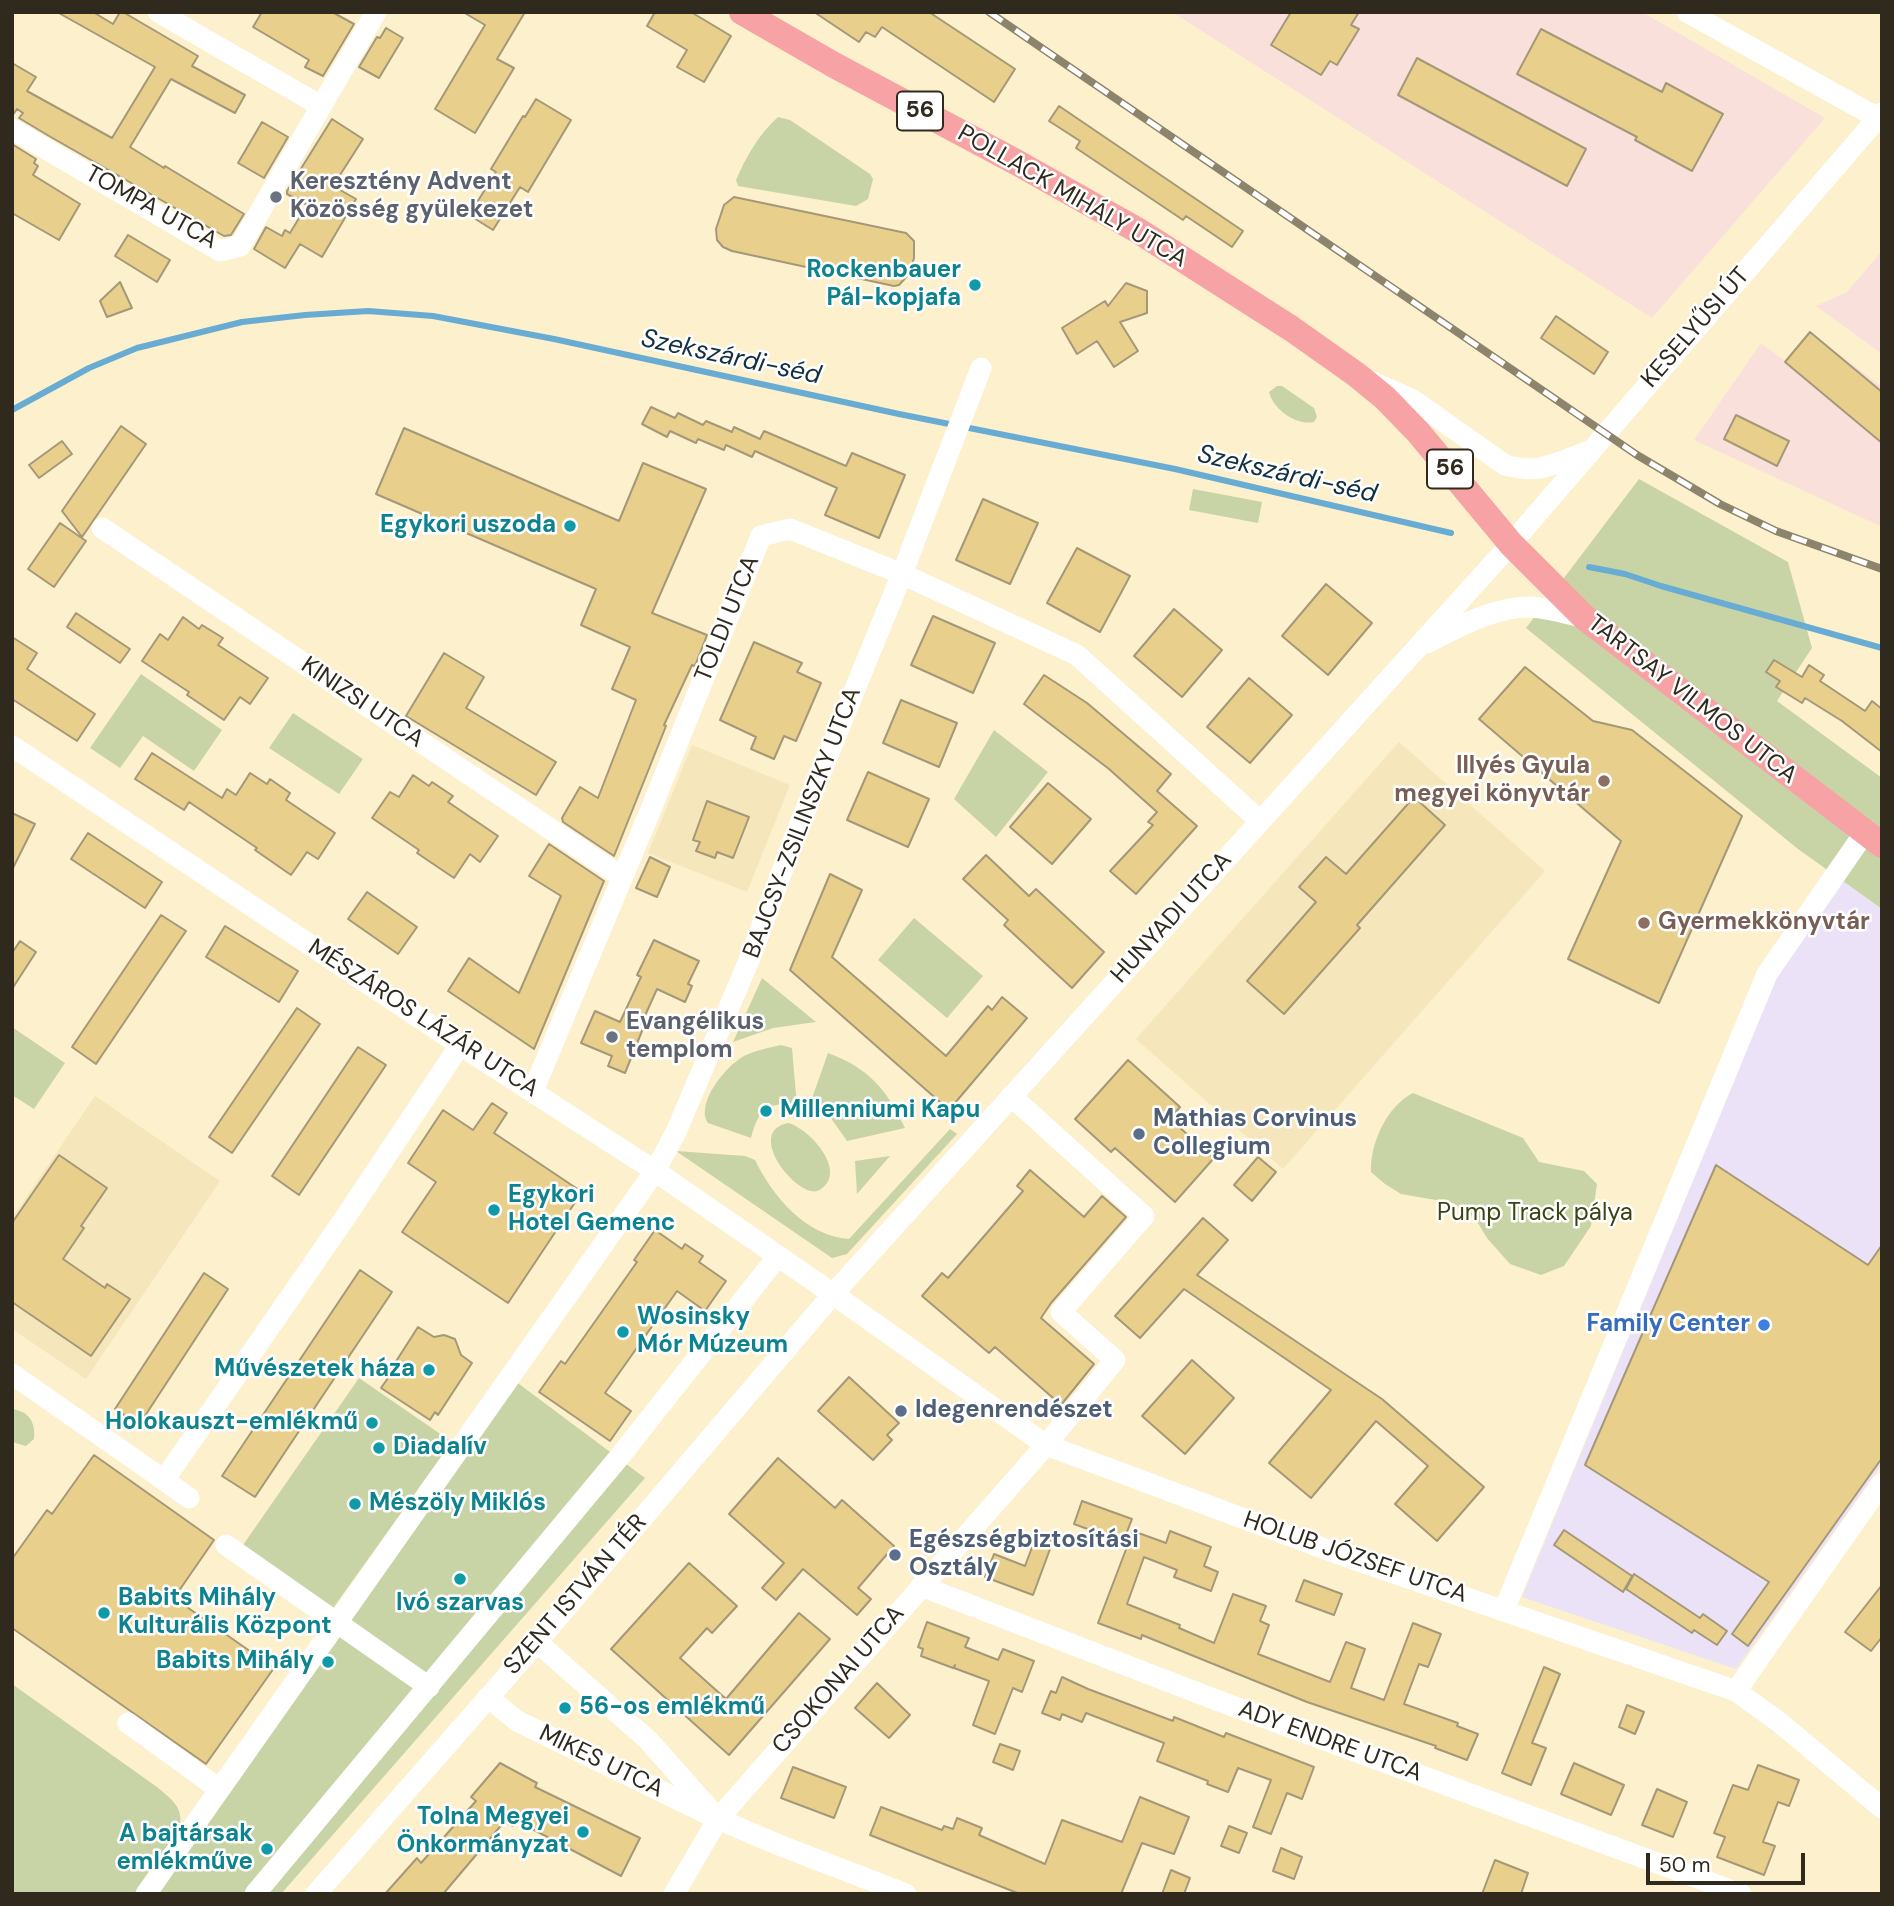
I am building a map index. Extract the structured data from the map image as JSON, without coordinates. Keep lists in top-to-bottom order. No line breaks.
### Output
{"streets":{"main road":["56","POLLACK MIHÁLY UTCA","TARTSAY VILMOS UTCA"],"street":["TOMPA UTCA","KESELYŰSI ÚT","TOLDI UTCA","KINIZSI UTCA","BAJCSY-ZSILINSZKY UTCA","HUNYADI UTCA","MÉSZÁROS LÁZÁR UTCA","HOLUB JÓZSEF UTCA","SZENT ISTVÁN TÉR","CSOKONAI UTCA","ADY ENDRE UTCA","MIKES UTCA"]},"crossings":[["POLLACK MIHÁLY UTCA","KESELYŰSI ÚT"],["POLLACK MIHÁLY UTCA","TARTSAY VILMOS UTCA"],["POLLACK MIHÁLY UTCA","HUNYADI UTCA"],["KESELYŰSI ÚT","TARTSAY VILMOS UTCA"],["KESELYŰSI ÚT","HUNYADI UTCA"],["TOLDI UTCA","KINIZSI UTCA"],["TOLDI UTCA","BAJCSY-ZSILINSZKY UTCA"],["TOLDI UTCA","HUNYADI UTCA"],["TOLDI UTCA","MÉSZÁROS LÁZÁR UTCA"],["TARTSAY VILMOS UTCA","HUNYADI UTCA"],["BAJCSY-ZSILINSZKY UTCA","MÉSZÁROS LÁZÁR UTCA"],["HUNYADI UTCA","MÉSZÁROS LÁZÁR UTCA"],["HUNYADI UTCA","HOLUB JÓZSEF UTCA"],["HUNYADI UTCA","SZENT ISTVÁN TÉR"],["HUNYADI UTCA","CSOKONAI UTCA"],["MÉSZÁROS LÁZÁR UTCA","HOLUB JÓZSEF UTCA"],["MÉSZÁROS LÁZÁR UTCA","SZENT ISTVÁN TÉR"],["HOLUB JÓZSEF UTCA","SZENT ISTVÁN TÉR"],["HOLUB JÓZSEF UTCA","CSOKONAI UTCA"],["SZENT ISTVÁN TÉR","MIKES UTCA"],["CSOKONAI UTCA","ADY ENDRE UTCA"],["CSOKONAI UTCA","MIKES UTCA"]],"water":["Szekszárdi-séd"],"parks":["Pump Track pálya"],"places":["Keresztény Advent Közösség gyülekezet","Rockenbauer Pál-kopjafa","Egykori uszoda","Illyés Gyula megyei könyvtár","Gyermekkönyvtár","Evangélikus templom","Millenniumi Kapu","Mathias Corvinus Collegium","Egykori Hotel Gemenc","Family Center","Wosinsky Mór Múzeum","Művészetek háza","Idegenrendészet","Holokauszt-emlékmű","Diadalív","Mészöly Miklós","Egészségbiztosítási Osztály","Ivó szarvas","Babits Mihály Kulturális Központ","Babits Mihály","56-os emlékmű","Tolna Megyei Önkormányzat","A bajtársak emlékműve"],"scale_bar":"50 m"}
